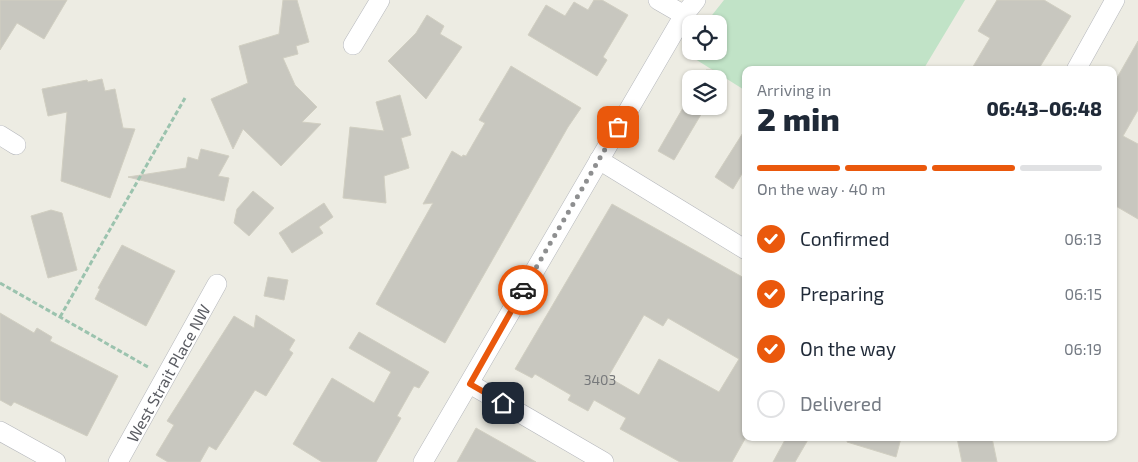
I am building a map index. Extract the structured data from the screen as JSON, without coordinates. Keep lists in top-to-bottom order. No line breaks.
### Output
{"streets":{"street":["West Strait Place NW"]},"house_numbers":["3403"],"page":{"heading":["2 min","Arriving in","06:43–06:48"],"bar":"On the way · 40 m","list":[["Confirmed","06:13"],["Preparing","06:15"],["On the way","06:19"],"Delivered"]}}
